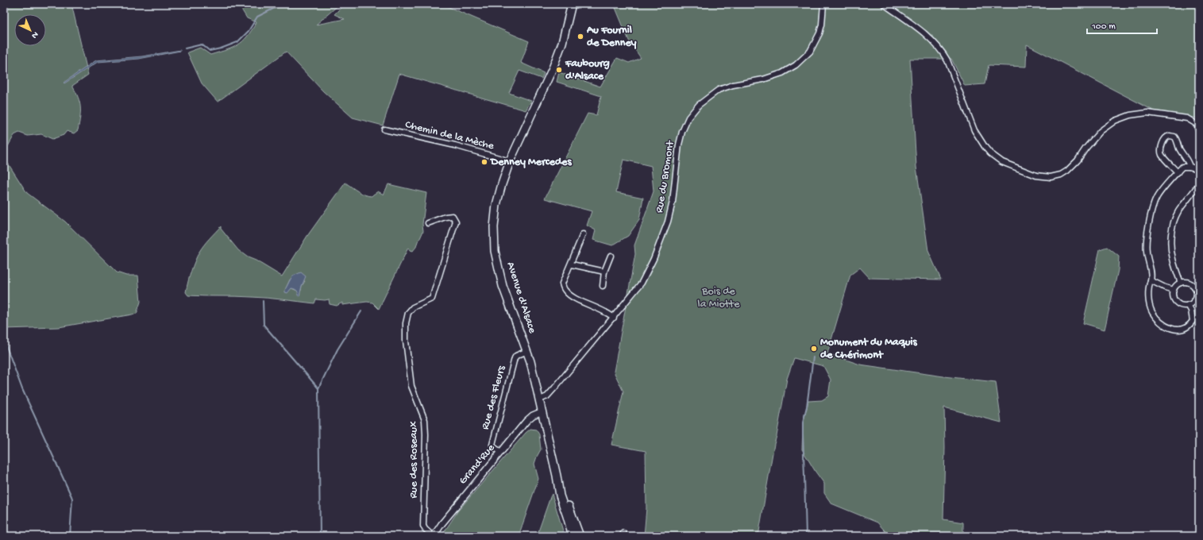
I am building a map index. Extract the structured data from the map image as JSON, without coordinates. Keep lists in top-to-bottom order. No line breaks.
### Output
{"streets":{"main road":["Avenue d'Alsace"],"street":["Chemin de la Mèche","Rue du Bromont","Rue des Fleurs","Rue des Roseaux","Grand'Rue"]},"crossings":[["Chemin de la Mèche","Avenue d'Alsace"],["Rue du Bromont","Avenue d'Alsace"],["Avenue d'Alsace","Rue des Fleurs"],["Avenue d'Alsace","Grand'Rue"],["Rue des Fleurs","Grand'Rue"],["Rue des Roseaux","Grand'Rue"]],"parks":["Bois de la Miotte"],"places":["Au Fournil de Denney","Faubourg d'Alsace","Denney Mercedes","Monument du Maquis de Chérimont"],"scale_bar":"100 m","north":"bottom right"}
